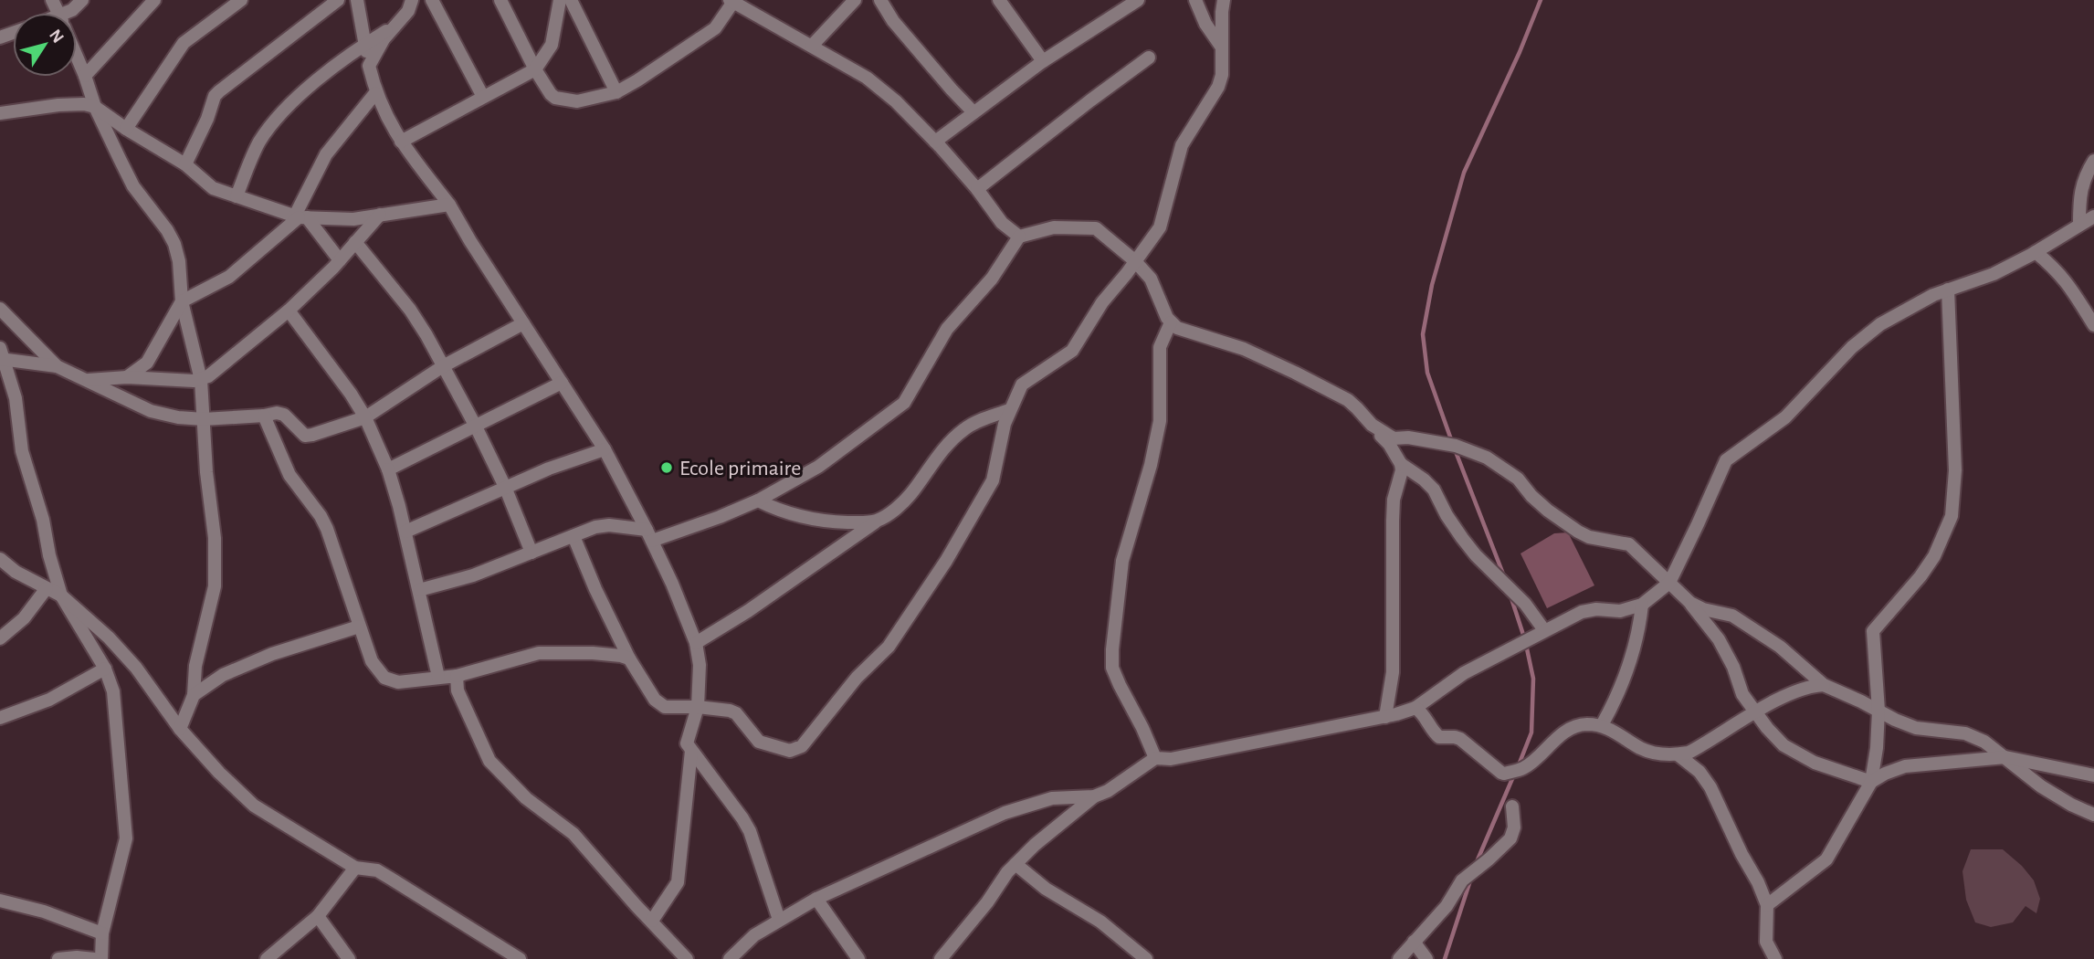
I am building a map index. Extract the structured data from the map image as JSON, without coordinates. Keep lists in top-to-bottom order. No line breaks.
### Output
{"places":["Ecole primaire"],"north":"top right"}
